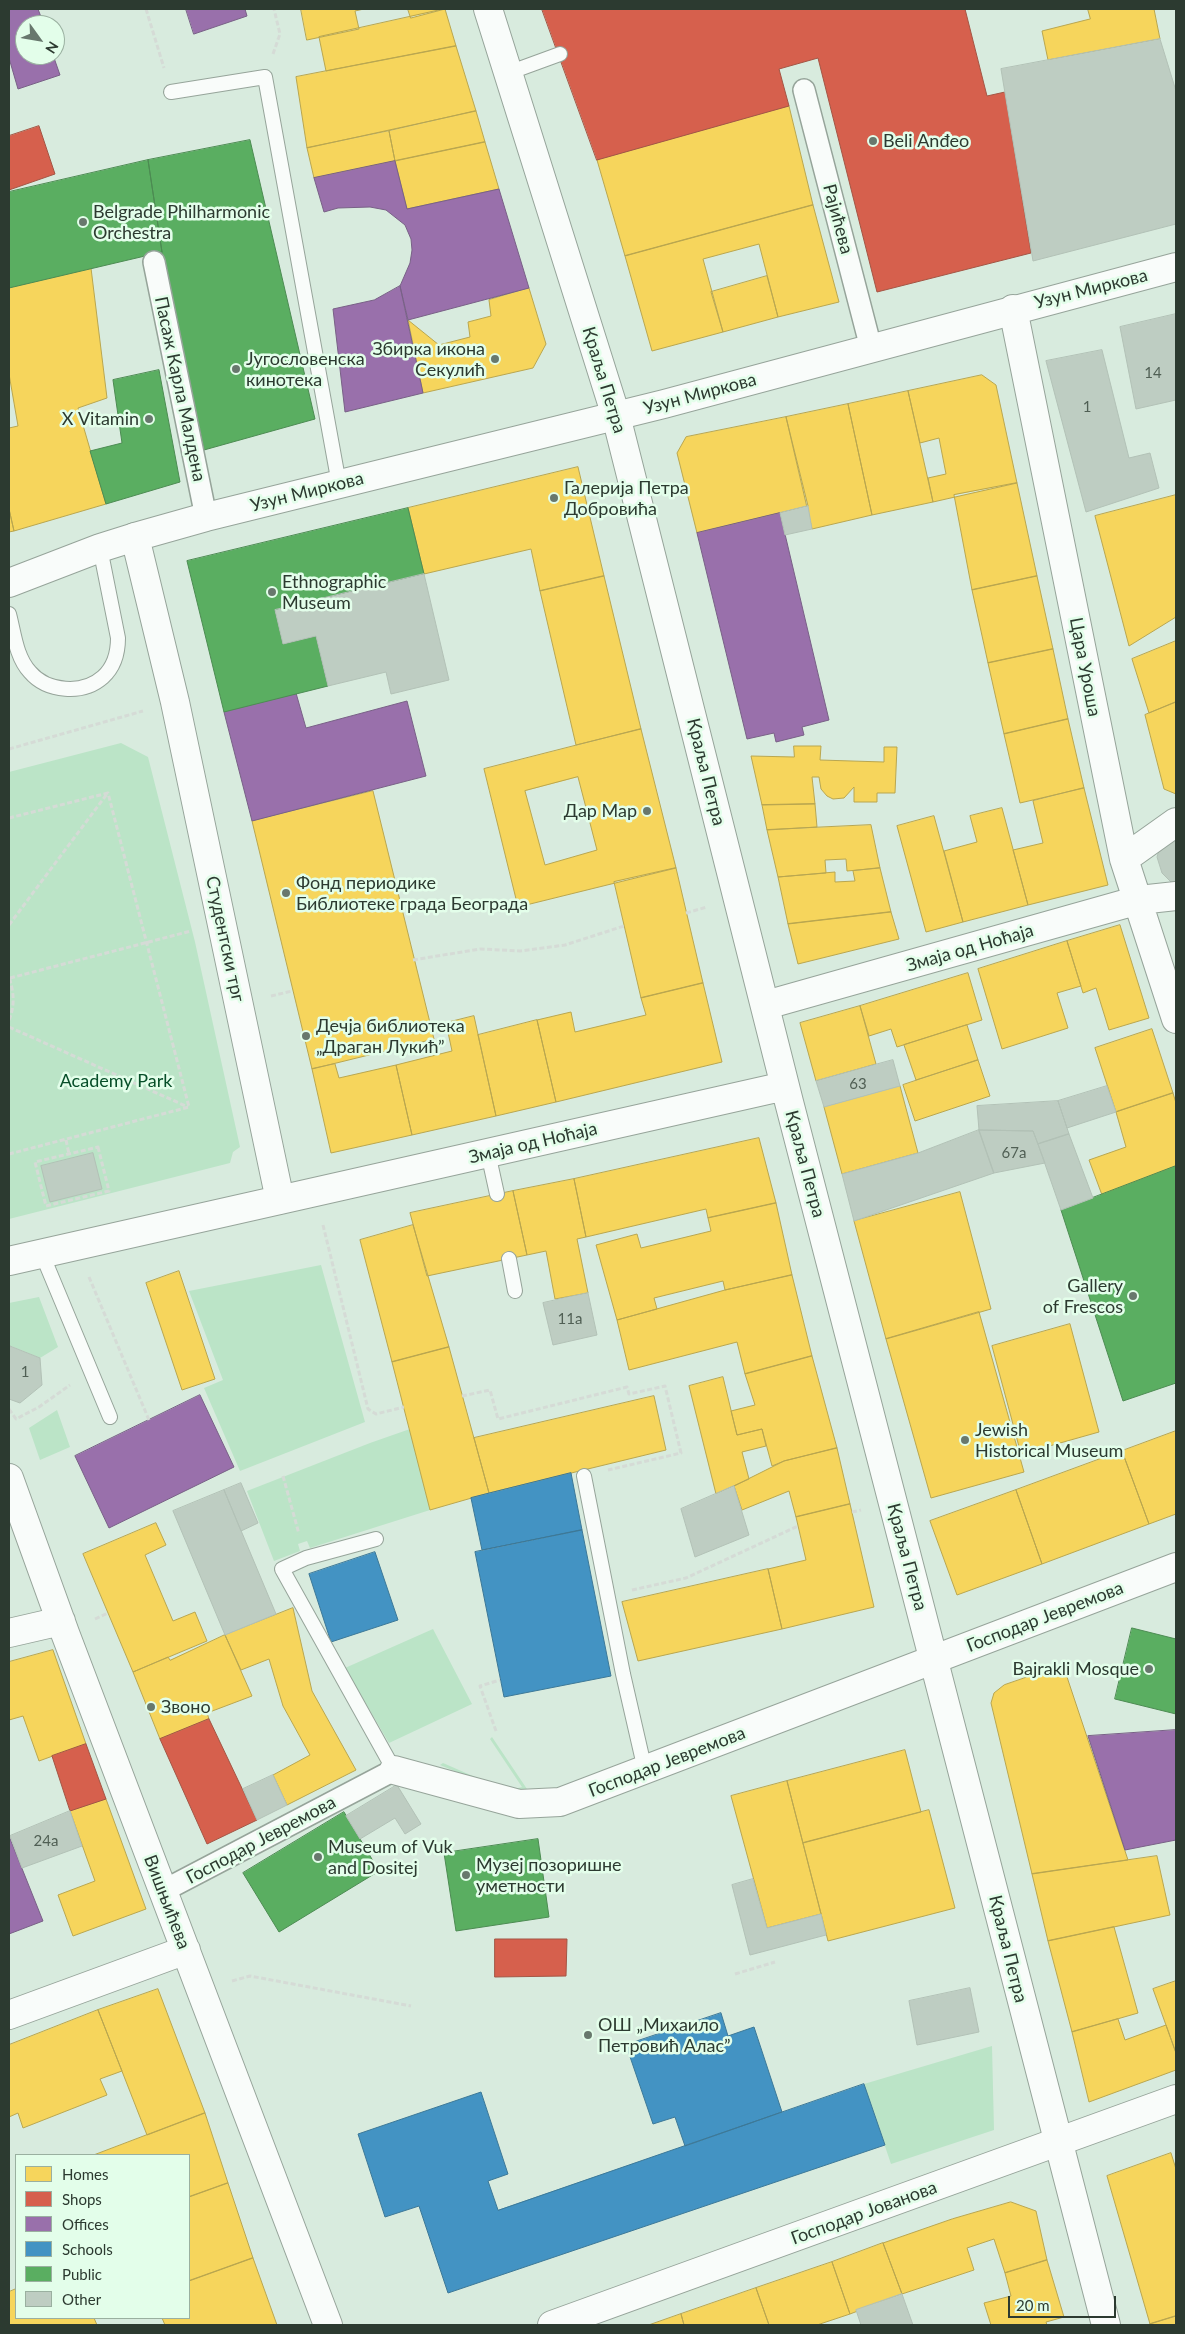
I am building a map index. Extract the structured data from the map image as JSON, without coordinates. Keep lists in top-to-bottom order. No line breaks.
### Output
{"streets":{"street":["Рајићева","Узун Миркова","Краља Петра","Пасаж Карла Малдена","Цара Уроша","Студентски трг","Змаја од Ноћаја","Господар Јевремова","Вишњићева","Господар Јованова"]},"crossings":[["Рајићева","Узун Миркова"],["Узун Миркова","Краља Петра"],["Узун Миркова","Пасаж Карла Малдена"],["Узун Миркова","Цара Уроша"],["Узун Миркова","Студентски трг"],["Краља Петра","Змаја од Ноћаја"],["Краља Петра","Господар Јевремова"],["Краља Петра","Господар Јованова"],["Цара Уроша","Змаја од Ноћаја"],["Студентски трг","Змаја од Ноћаја"],["Господар Јевремова","Вишњићева"]],"parks":["Academy Park"],"places":["Beli Anđeo","Belgrade Philharmonic Orchestra","Збирка икона Секулић","Југословенска кинотека","X Vitamin","Галерија Петра Добровића","Ethnographic Museum","Дар Мар","Фонд периодике Библиотеке града Београда","Дечја библиотека „Драган Лукић”","Gallery of Frescos","Jewish Historical Museum","Bajrakli Mosque","Звоно","Museum of Vuk and Dositej","Музеј позоришне уметности","ОШ „Михаило Петровић Алас”"],"house_numbers":["14","1","63","67a","11a","1","24a"],"legend":["Homes","Shops","Offices","Schools","Public","Other"],"scale_bar":"20 m","north":"bottom right"}
